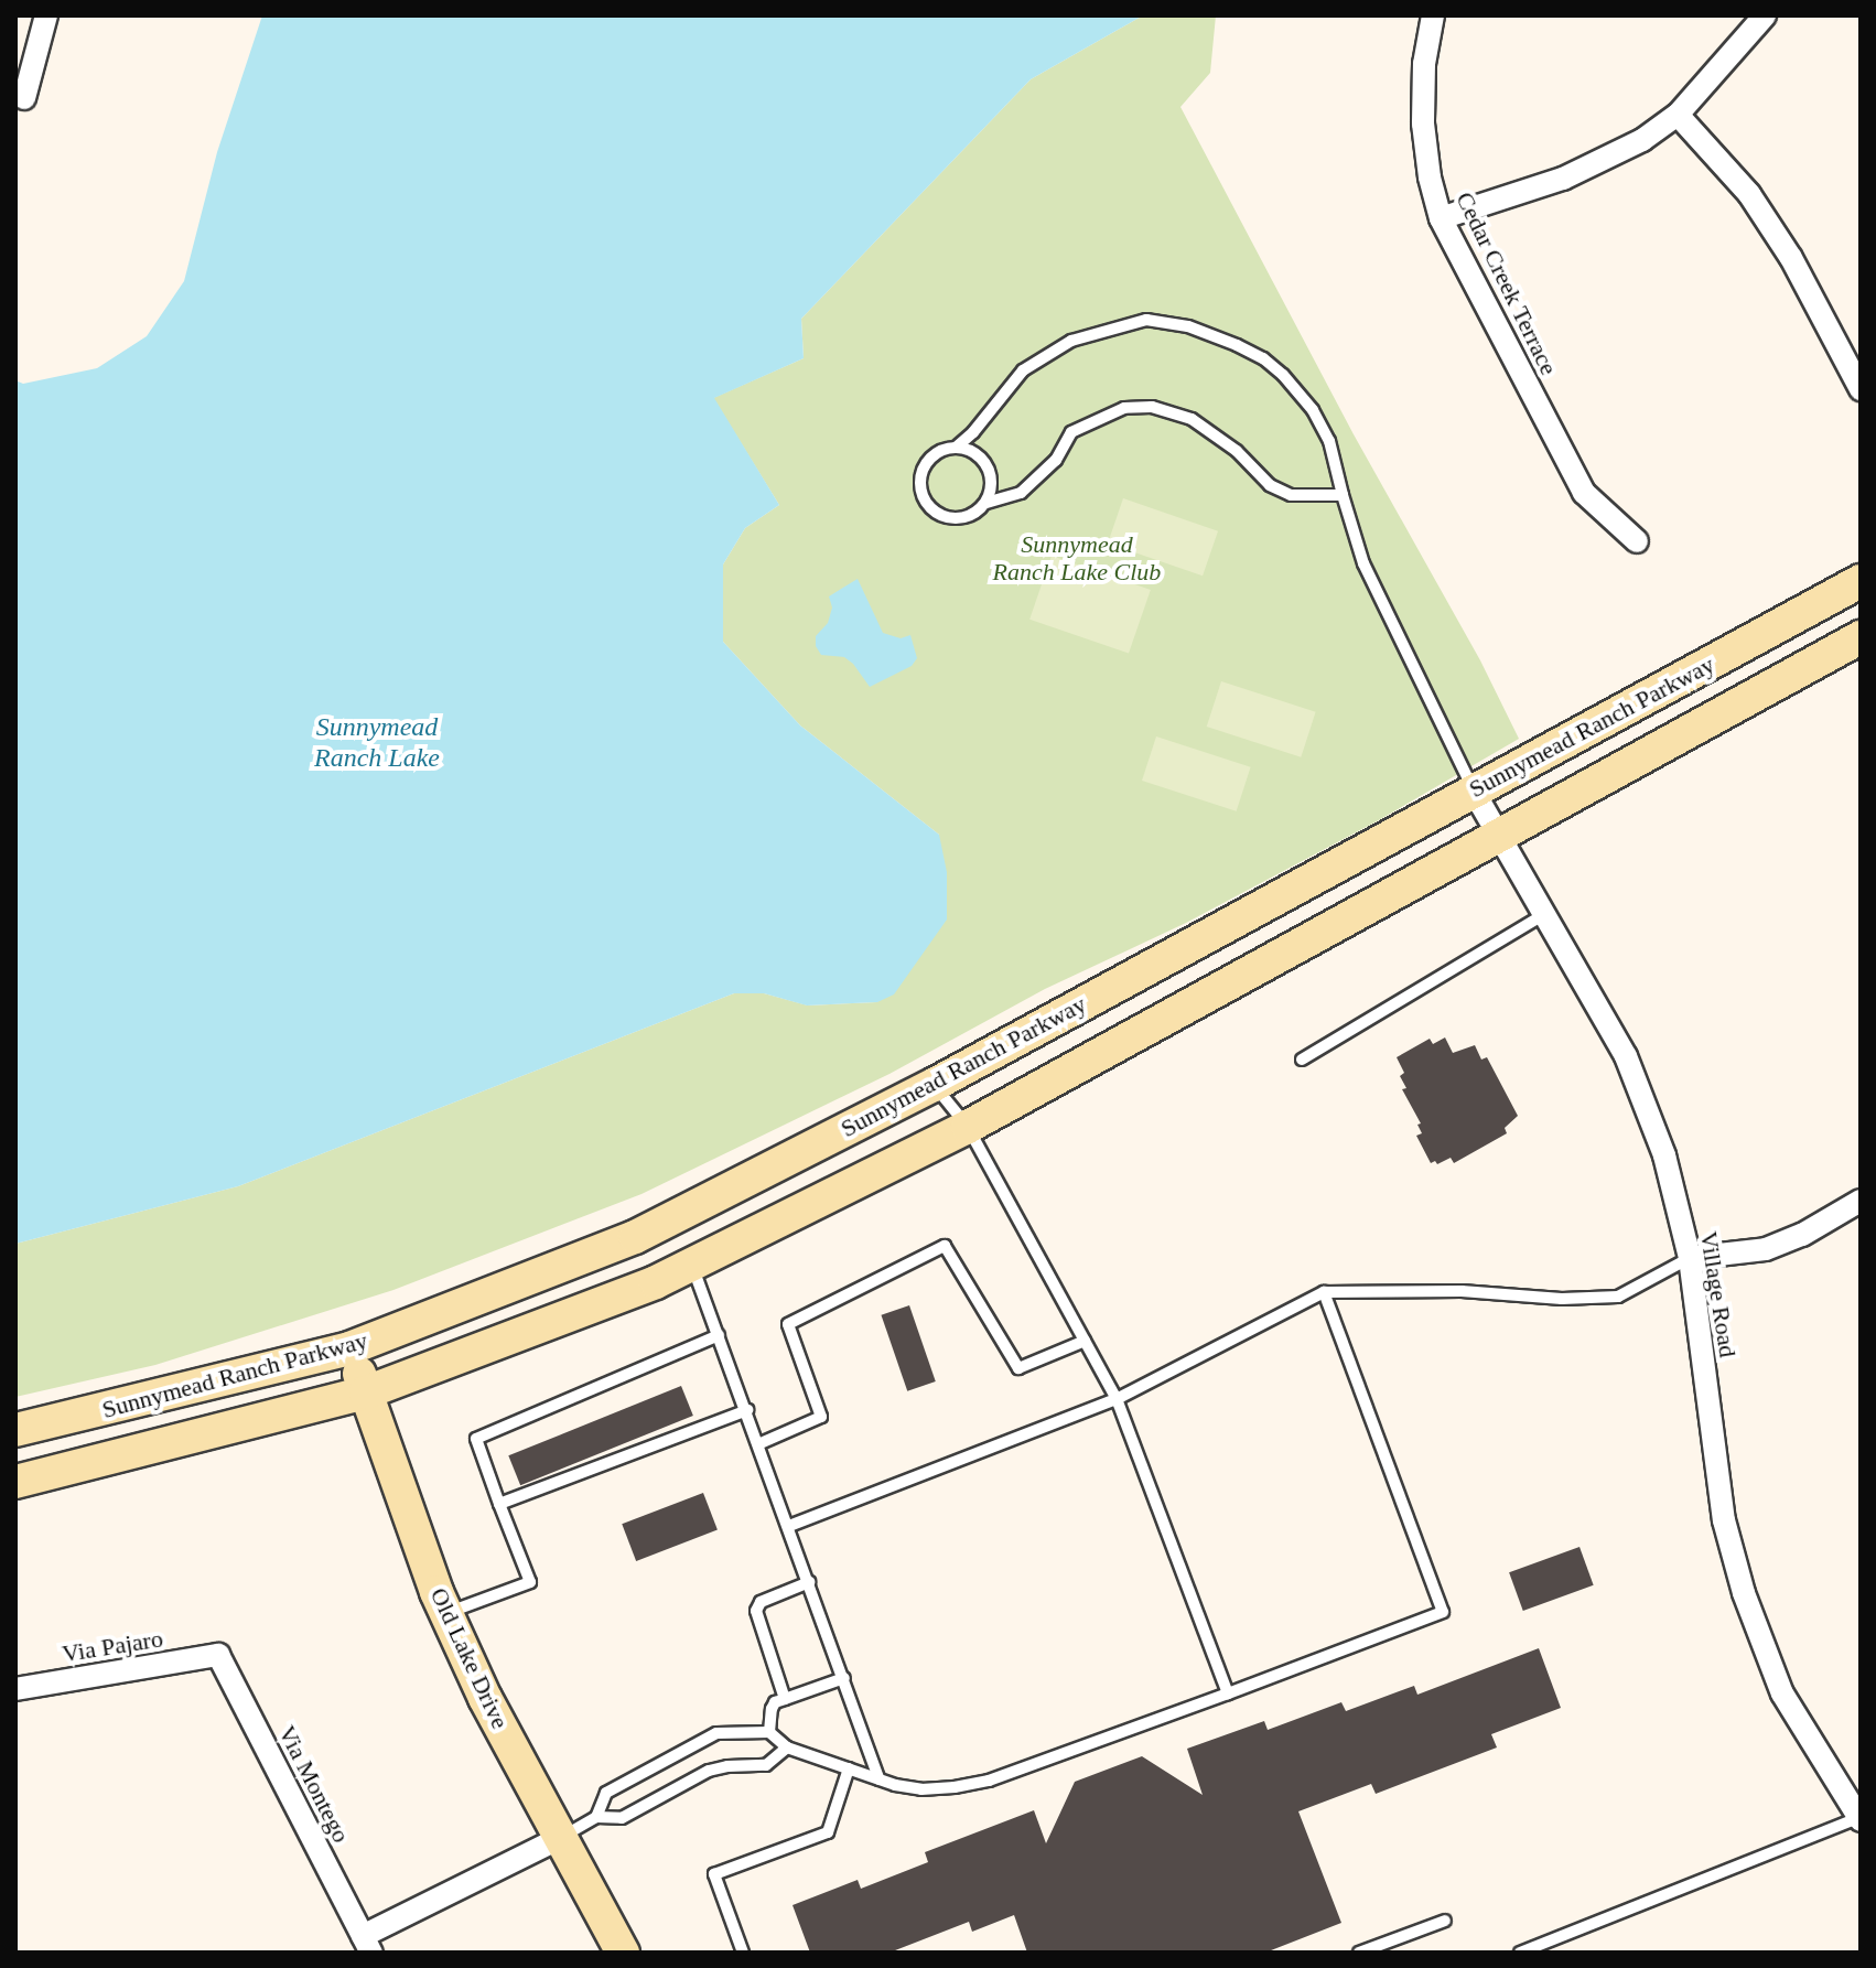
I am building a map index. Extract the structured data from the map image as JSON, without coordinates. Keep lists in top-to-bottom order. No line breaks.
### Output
{"streets":{"main road":["Sunnymead Ranch Parkway","Old Lake Drive"],"street":["Cedar Creek Terrace","Village Road","Via Pajaro","Via Montego"]},"crossings":[["Sunnymead Ranch Parkway","Village Road"],["Sunnymead Ranch Parkway","Old Lake Drive"],["Via Pajaro","Via Montego"],["Old Lake Drive","Via Montego"]],"water":["Sunnymead Ranch Lake"],"parks":["Sunnymead Ranch Lake Club"]}
